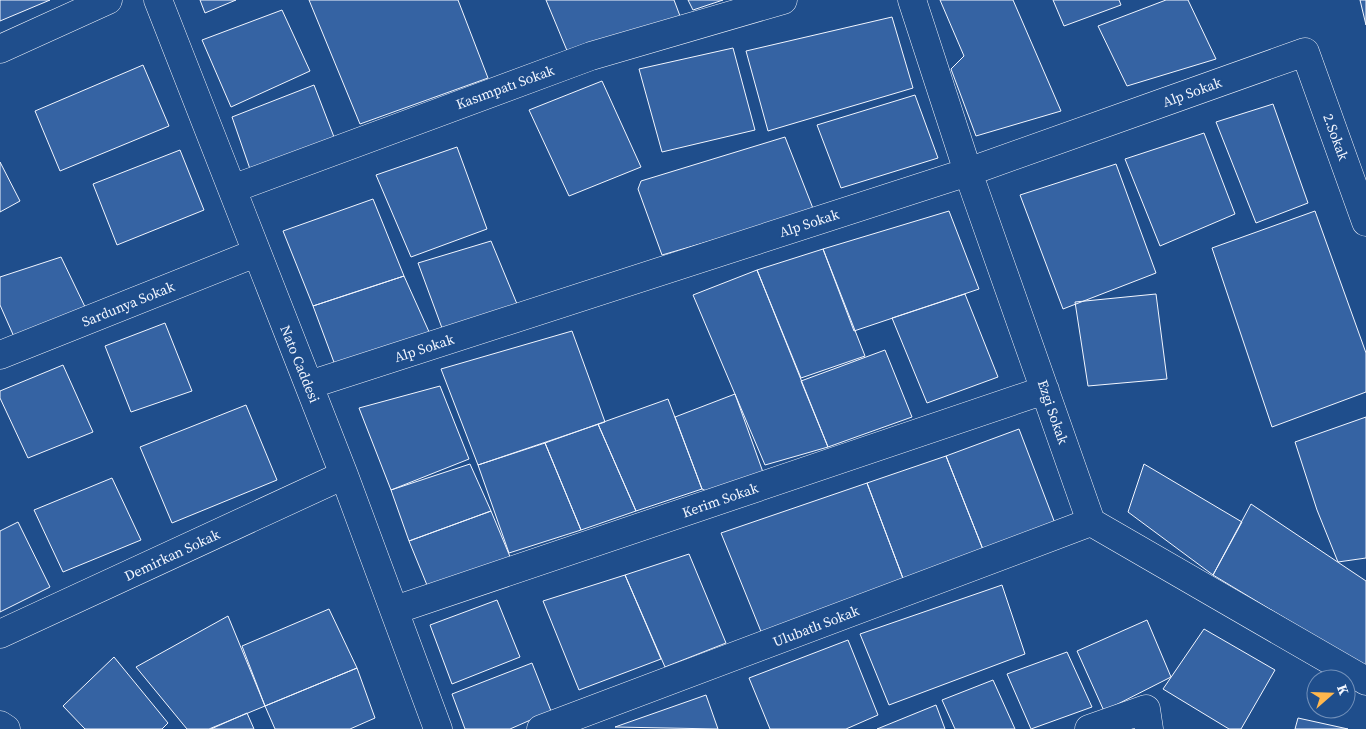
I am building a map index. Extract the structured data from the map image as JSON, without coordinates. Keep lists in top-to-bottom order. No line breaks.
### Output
{"streets":{"street":["Kasımpatı Sokak","Alp Sokak","2.Sokak","Sardunya Sokak","Nato Caddesi","Ezgi Sokak","Kerim Sokak","Demirkan Sokak","Ulubatlı Sokak"]},"crossings":[["Kasımpatı Sokak","Nato Caddesi"],["Alp Sokak","2.Sokak"],["Alp Sokak","Nato Caddesi"],["Alp Sokak","Ezgi Sokak"],["Sardunya Sokak","Nato Caddesi"],["Nato Caddesi","Kerim Sokak"],["Nato Caddesi","Demirkan Sokak"],["Ezgi Sokak","Kerim Sokak"],["Ezgi Sokak","Ulubatlı Sokak"]],"north":"right"}
